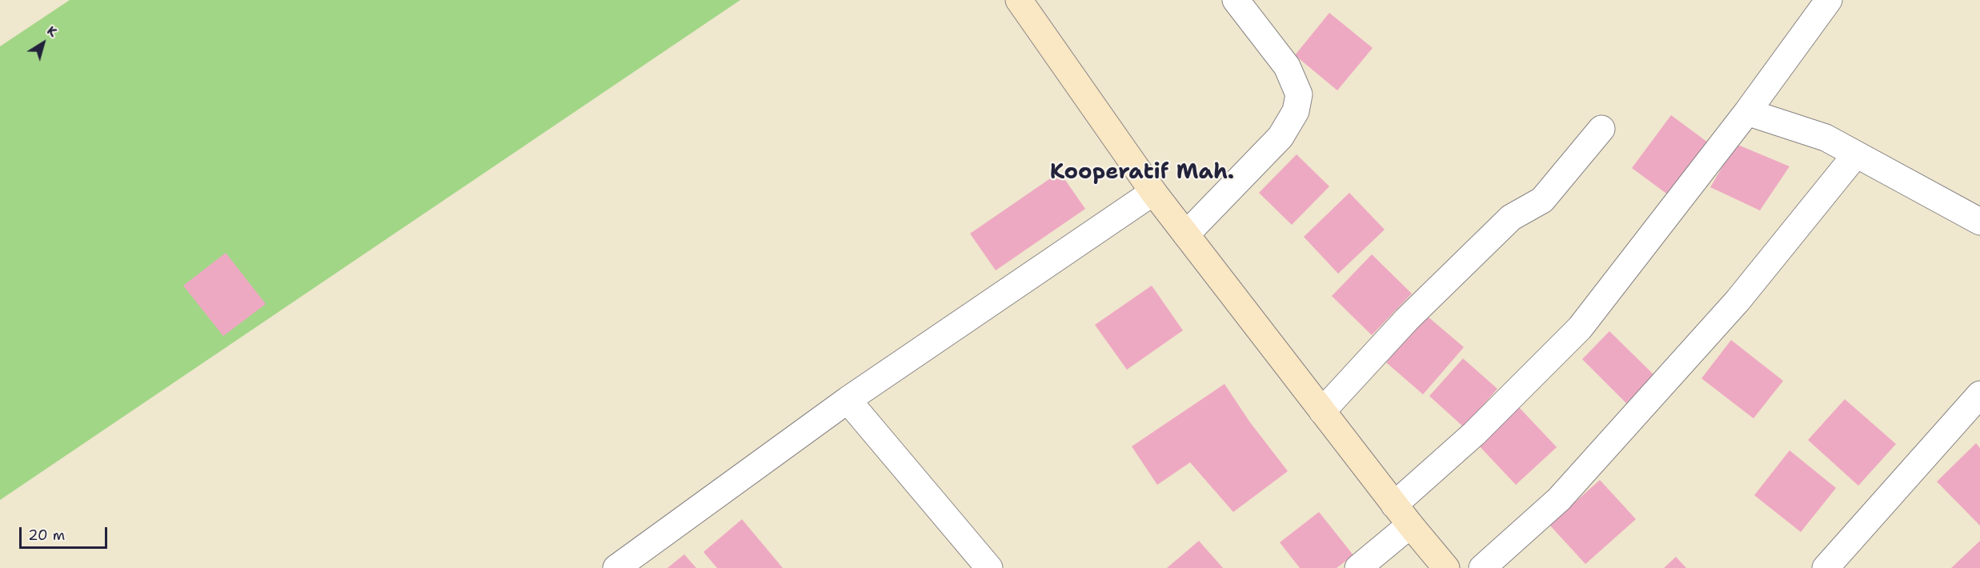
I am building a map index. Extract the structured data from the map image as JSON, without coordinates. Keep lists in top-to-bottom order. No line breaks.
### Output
{"districts":["Kooperatif Mah."],"scale_bar":"20 m","north":"top right"}
